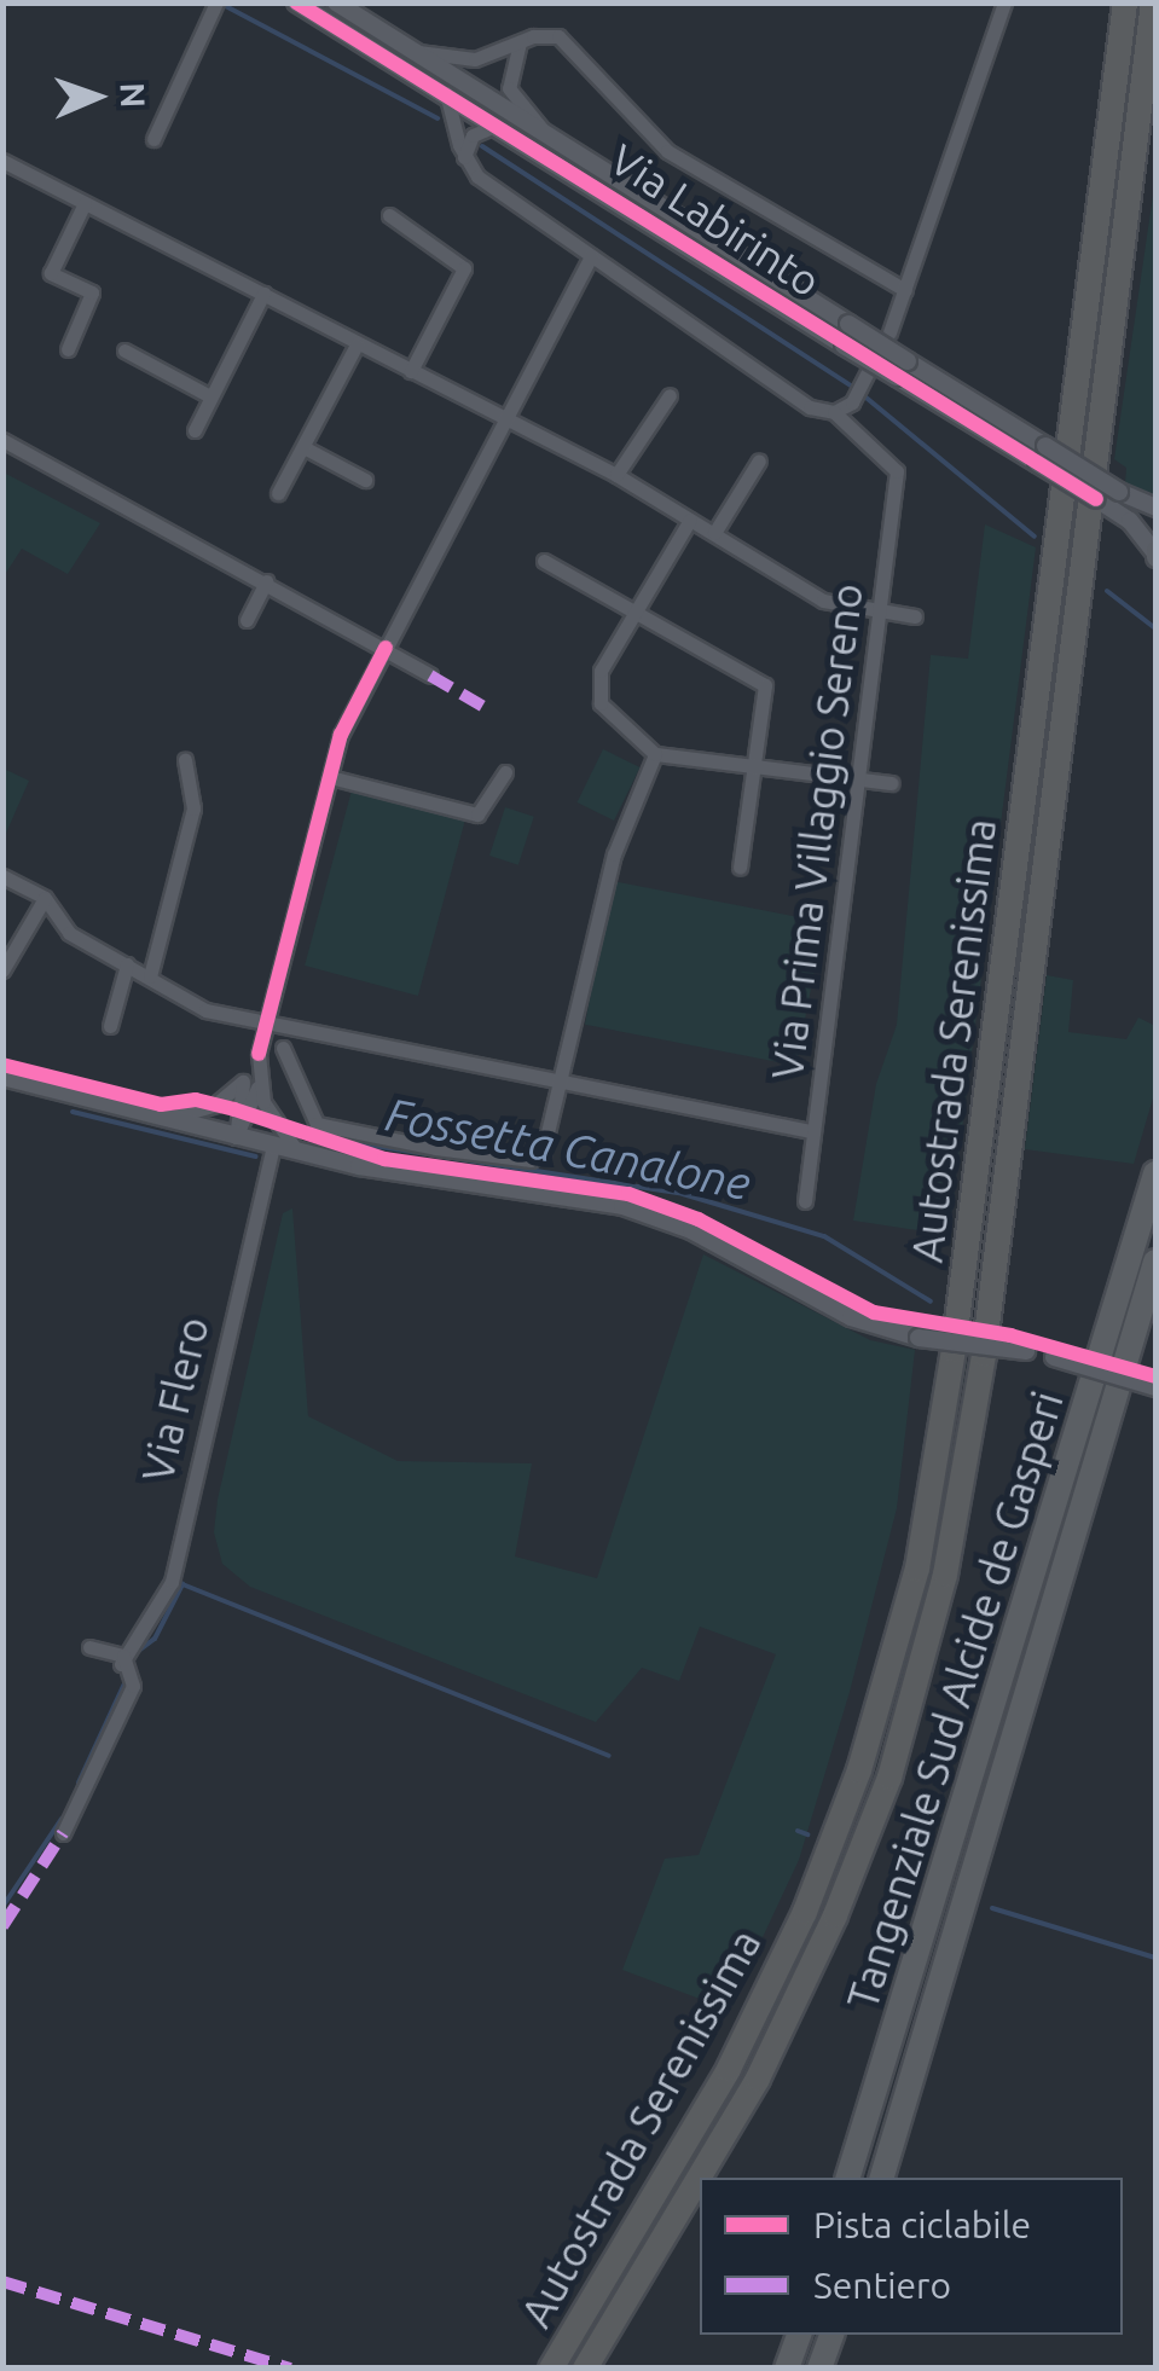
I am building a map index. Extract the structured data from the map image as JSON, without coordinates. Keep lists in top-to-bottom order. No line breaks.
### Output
{"streets":{"highway":["Autostrada Serenissima","Tangenziale Sud Alcide de Gasperi"],"street":["Via Labirinto","Via Prima Villaggio Sereno","Via Flero"]},"water":["Fossetta Canalone"],"legend":["Pista ciclabile","Sentiero"],"north":"right"}
